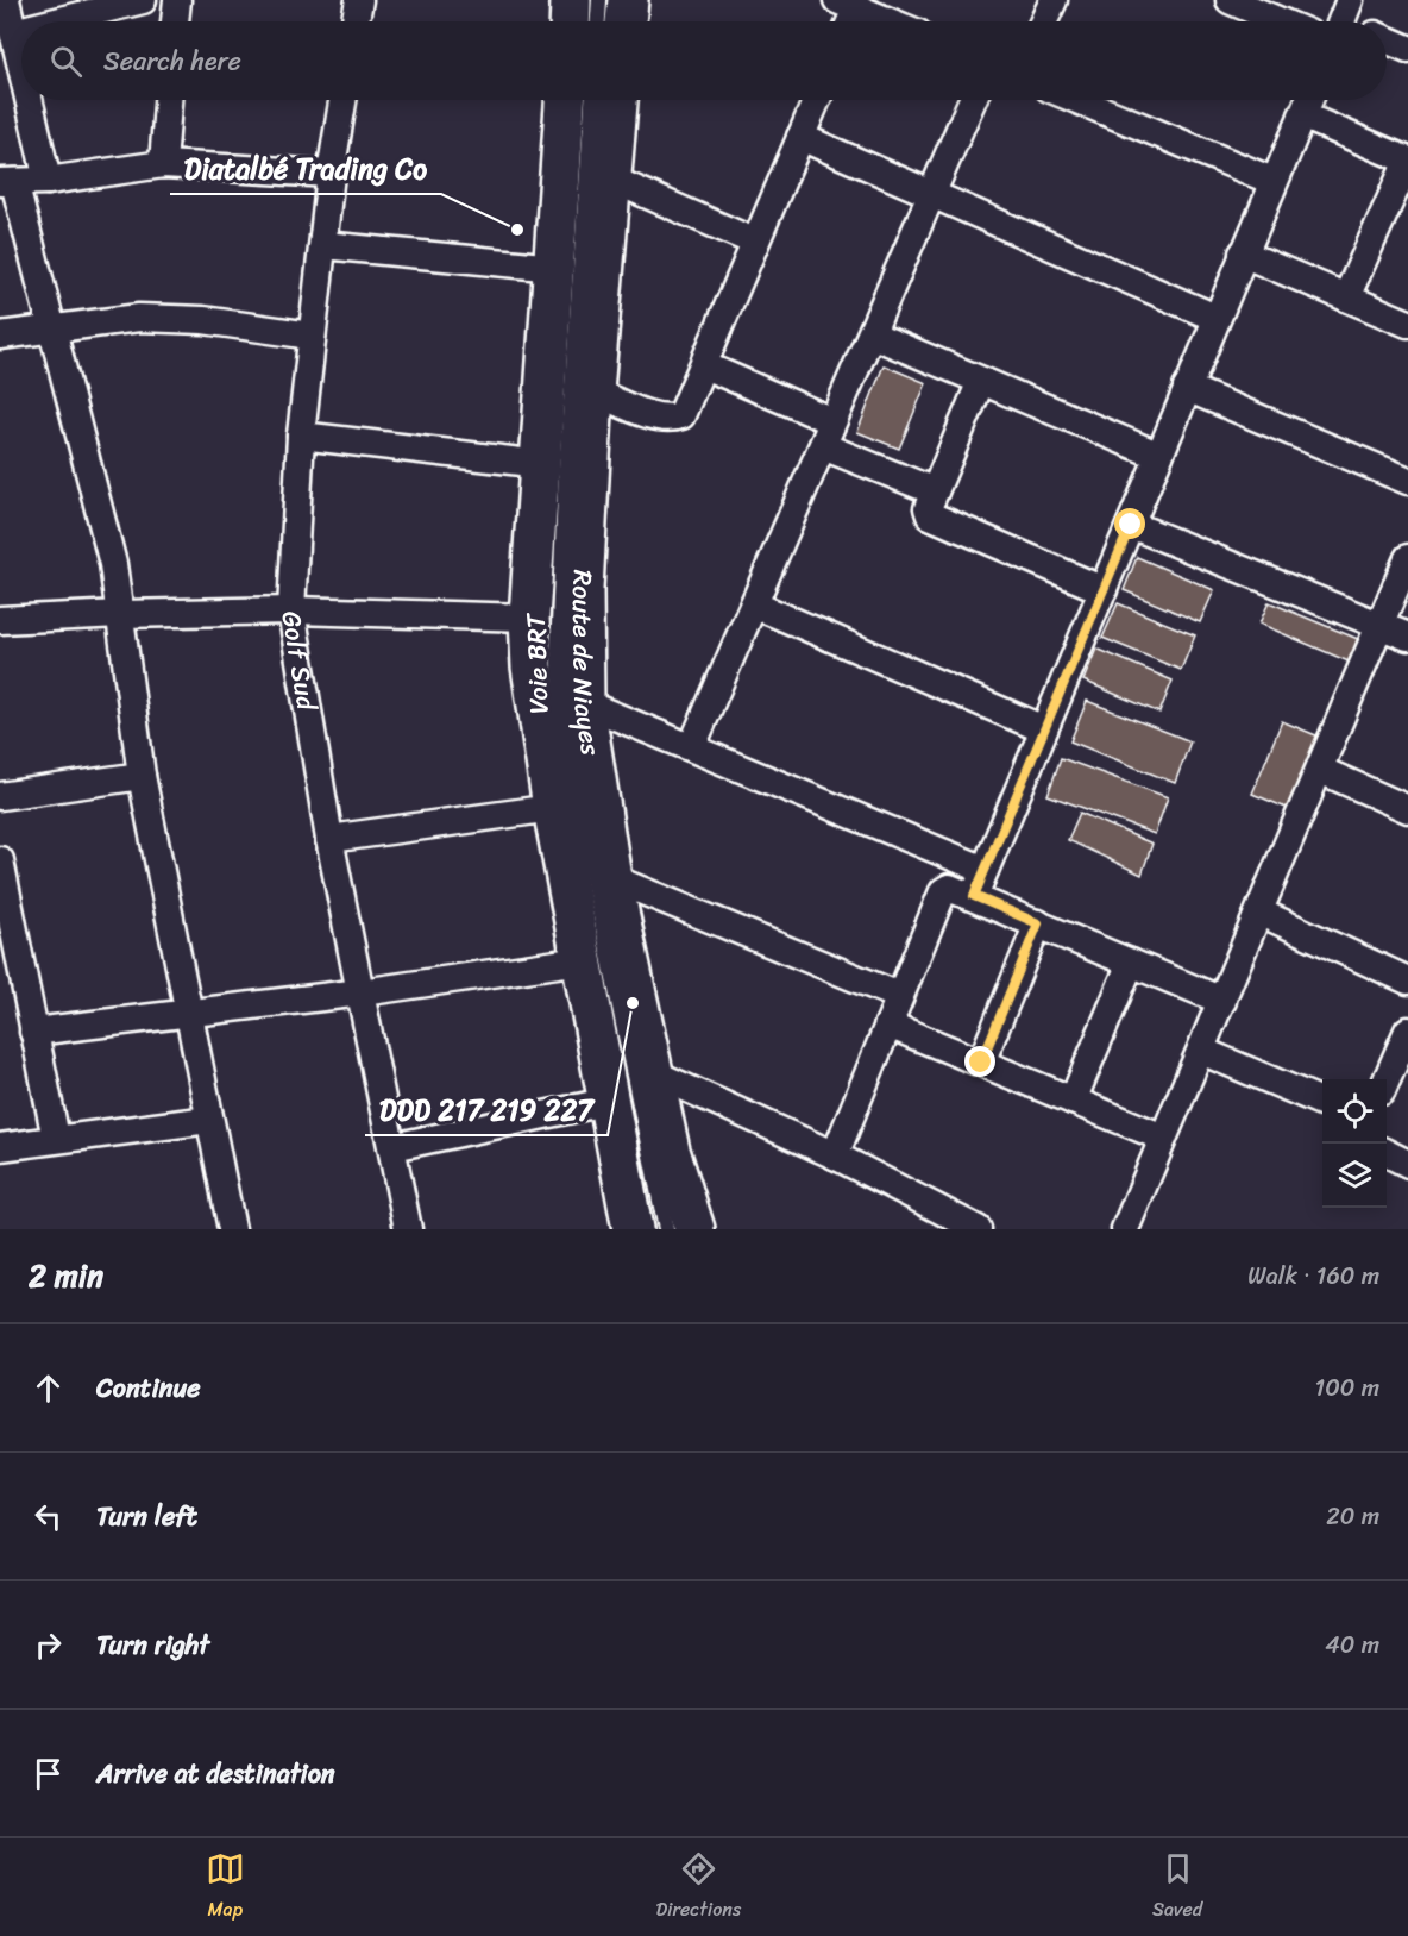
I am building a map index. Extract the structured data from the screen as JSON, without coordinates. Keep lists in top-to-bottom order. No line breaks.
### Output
{"streets":{"main road":["Route de Niayes"],"street":["Golf Sud"],"lane":["Voie BRT"]},"places":["Diatalbé Trading Co","DDD 217 219 227"],"page":{"search":"Search here","heading":["2 min","Walk · 160 m"],"list":[["Continue","100 m"],["Turn left","20 m"],["Turn right","40 m"],"Arrive at destination"],"nav":["Map","Directions","Saved"]}}
